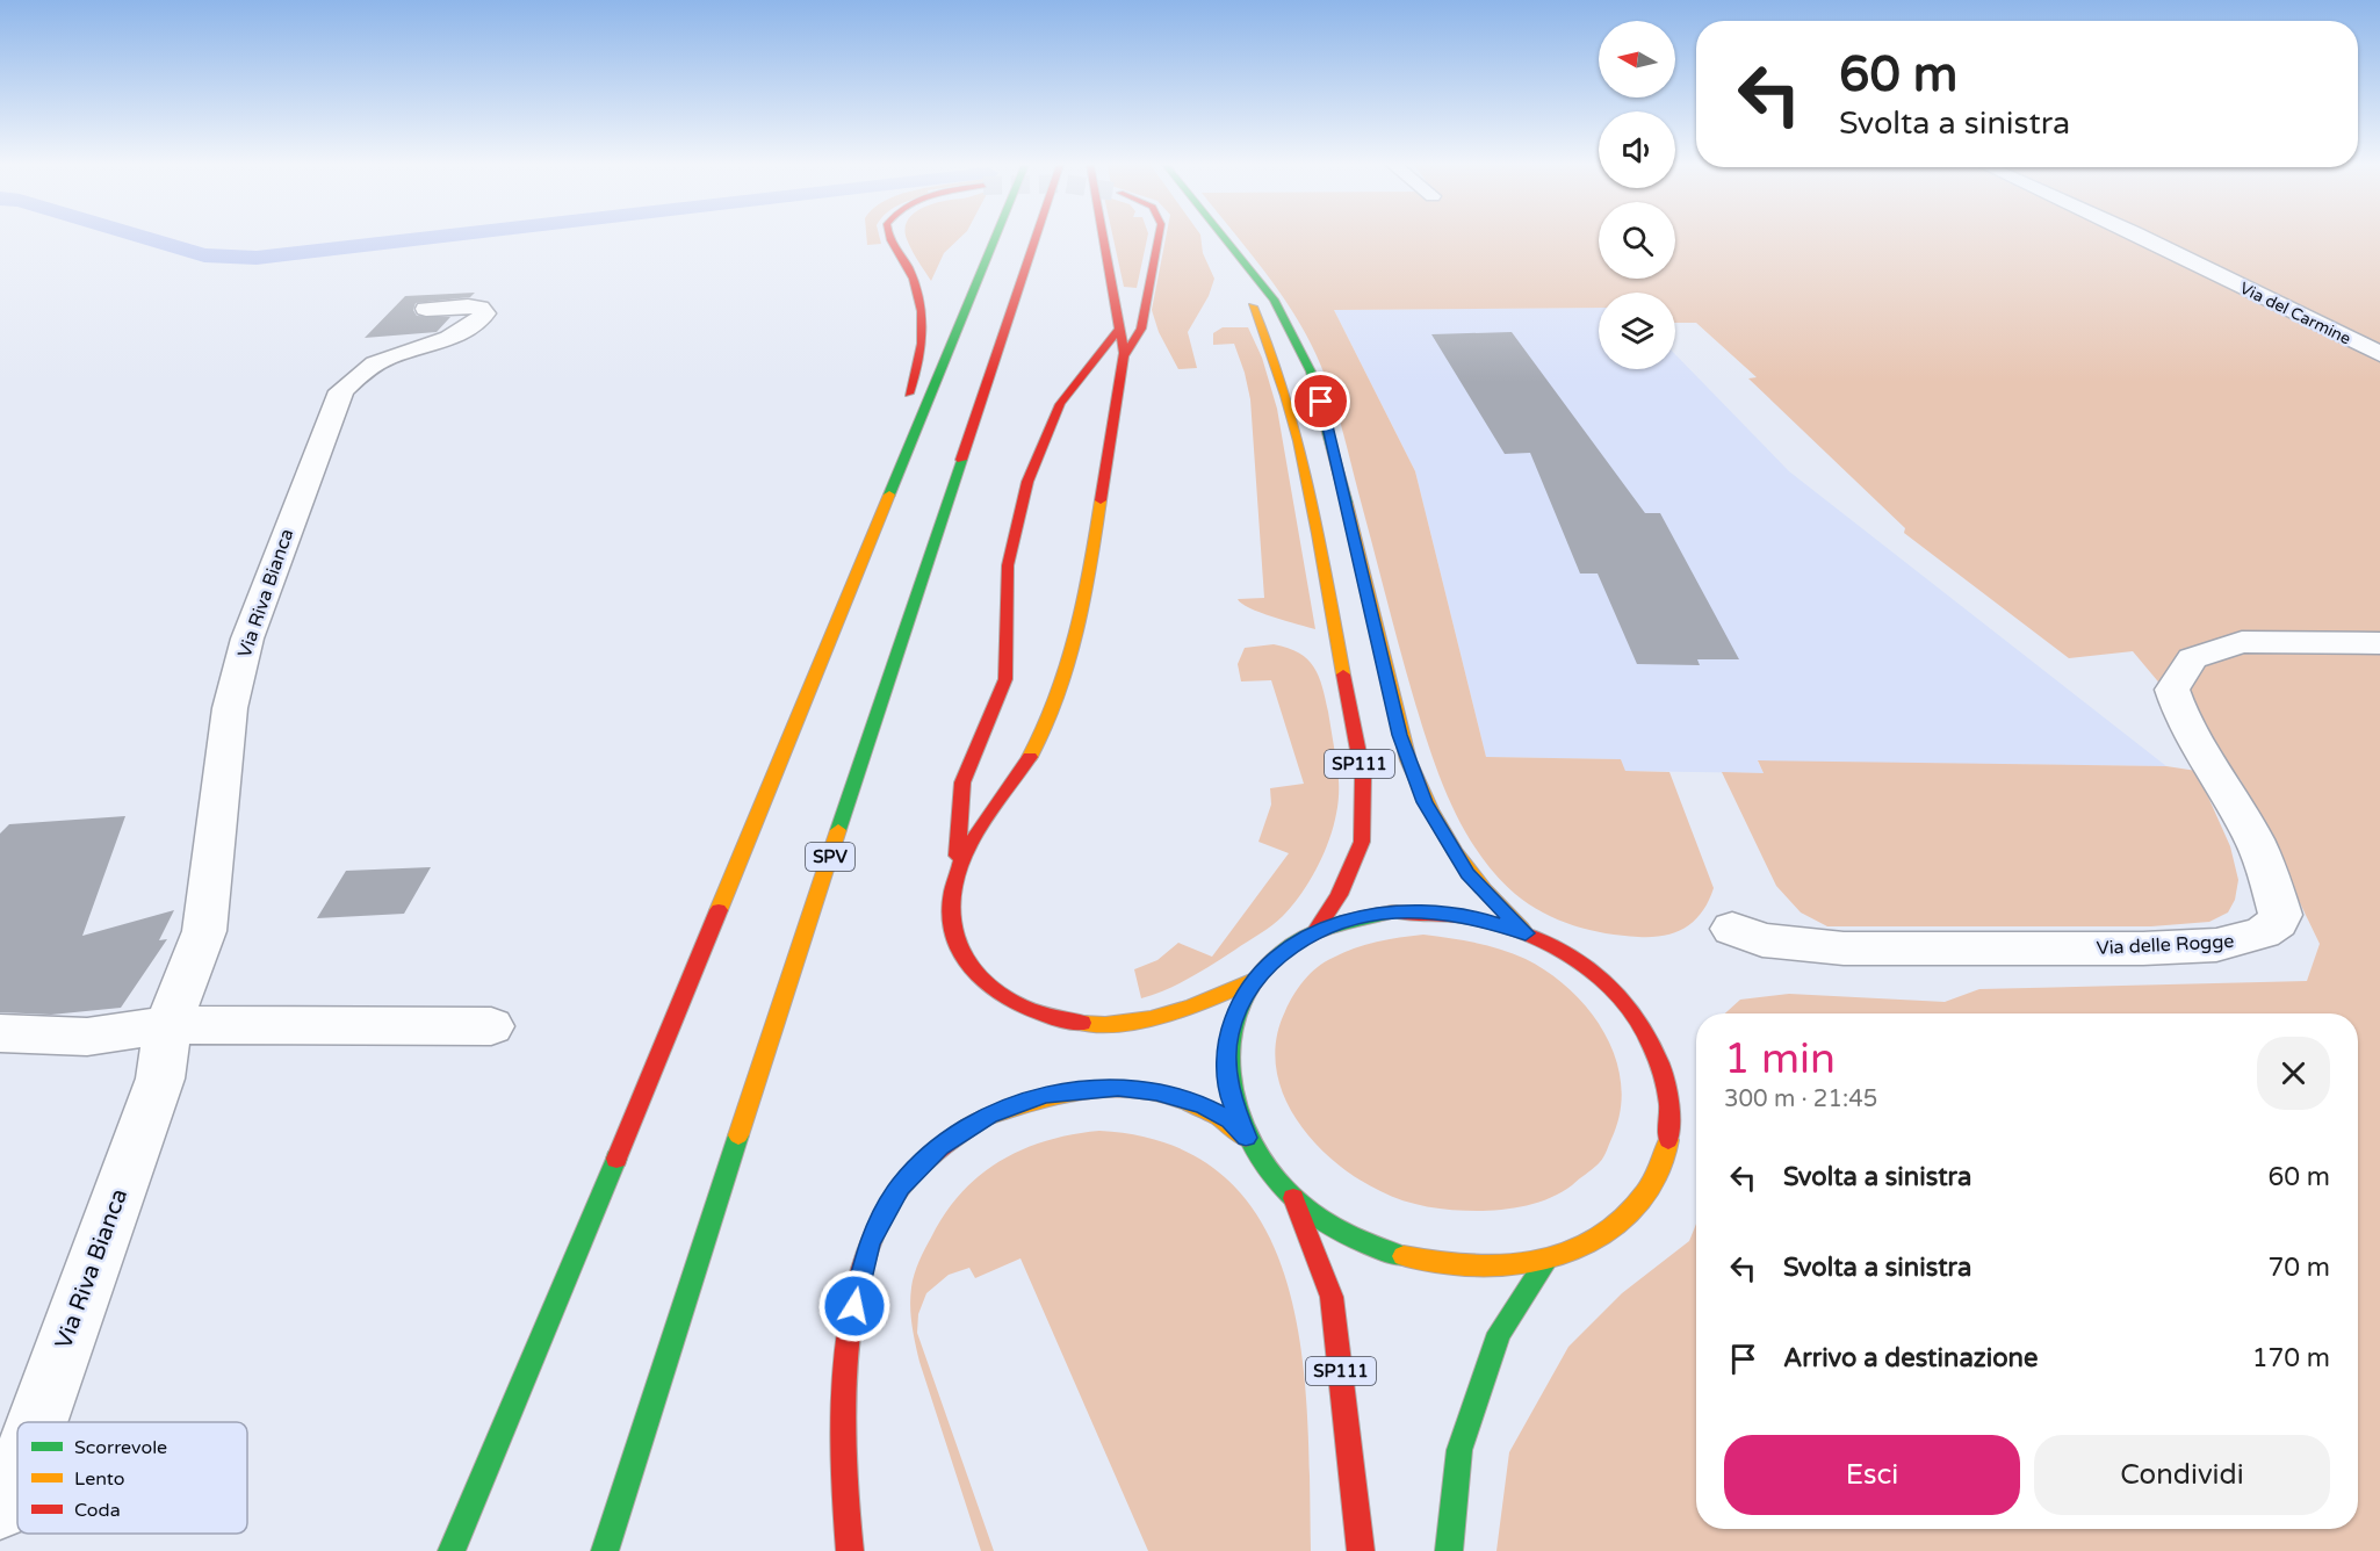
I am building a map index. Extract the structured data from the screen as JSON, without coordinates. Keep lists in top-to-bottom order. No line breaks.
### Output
{"streets":{"main road":["SP111","SPV"],"street":["Via del Carmine","Via Riva Bianca","Via delle Rogge"]},"legend":["Scorrevole","Lento","Coda"],"north":"left","page":{"turn":["60 m","Svolta a sinistra"],"heading":["1 min","300 m · 21:45"],"list":[{"name":"Svolta a sinistra","value":"60 m"},{"name":"Svolta a sinistra","value":"70 m"},{"name":"Arrivo a destinazione","value":"170 m"}],"buttons":["Esci","Condividi"]}}
